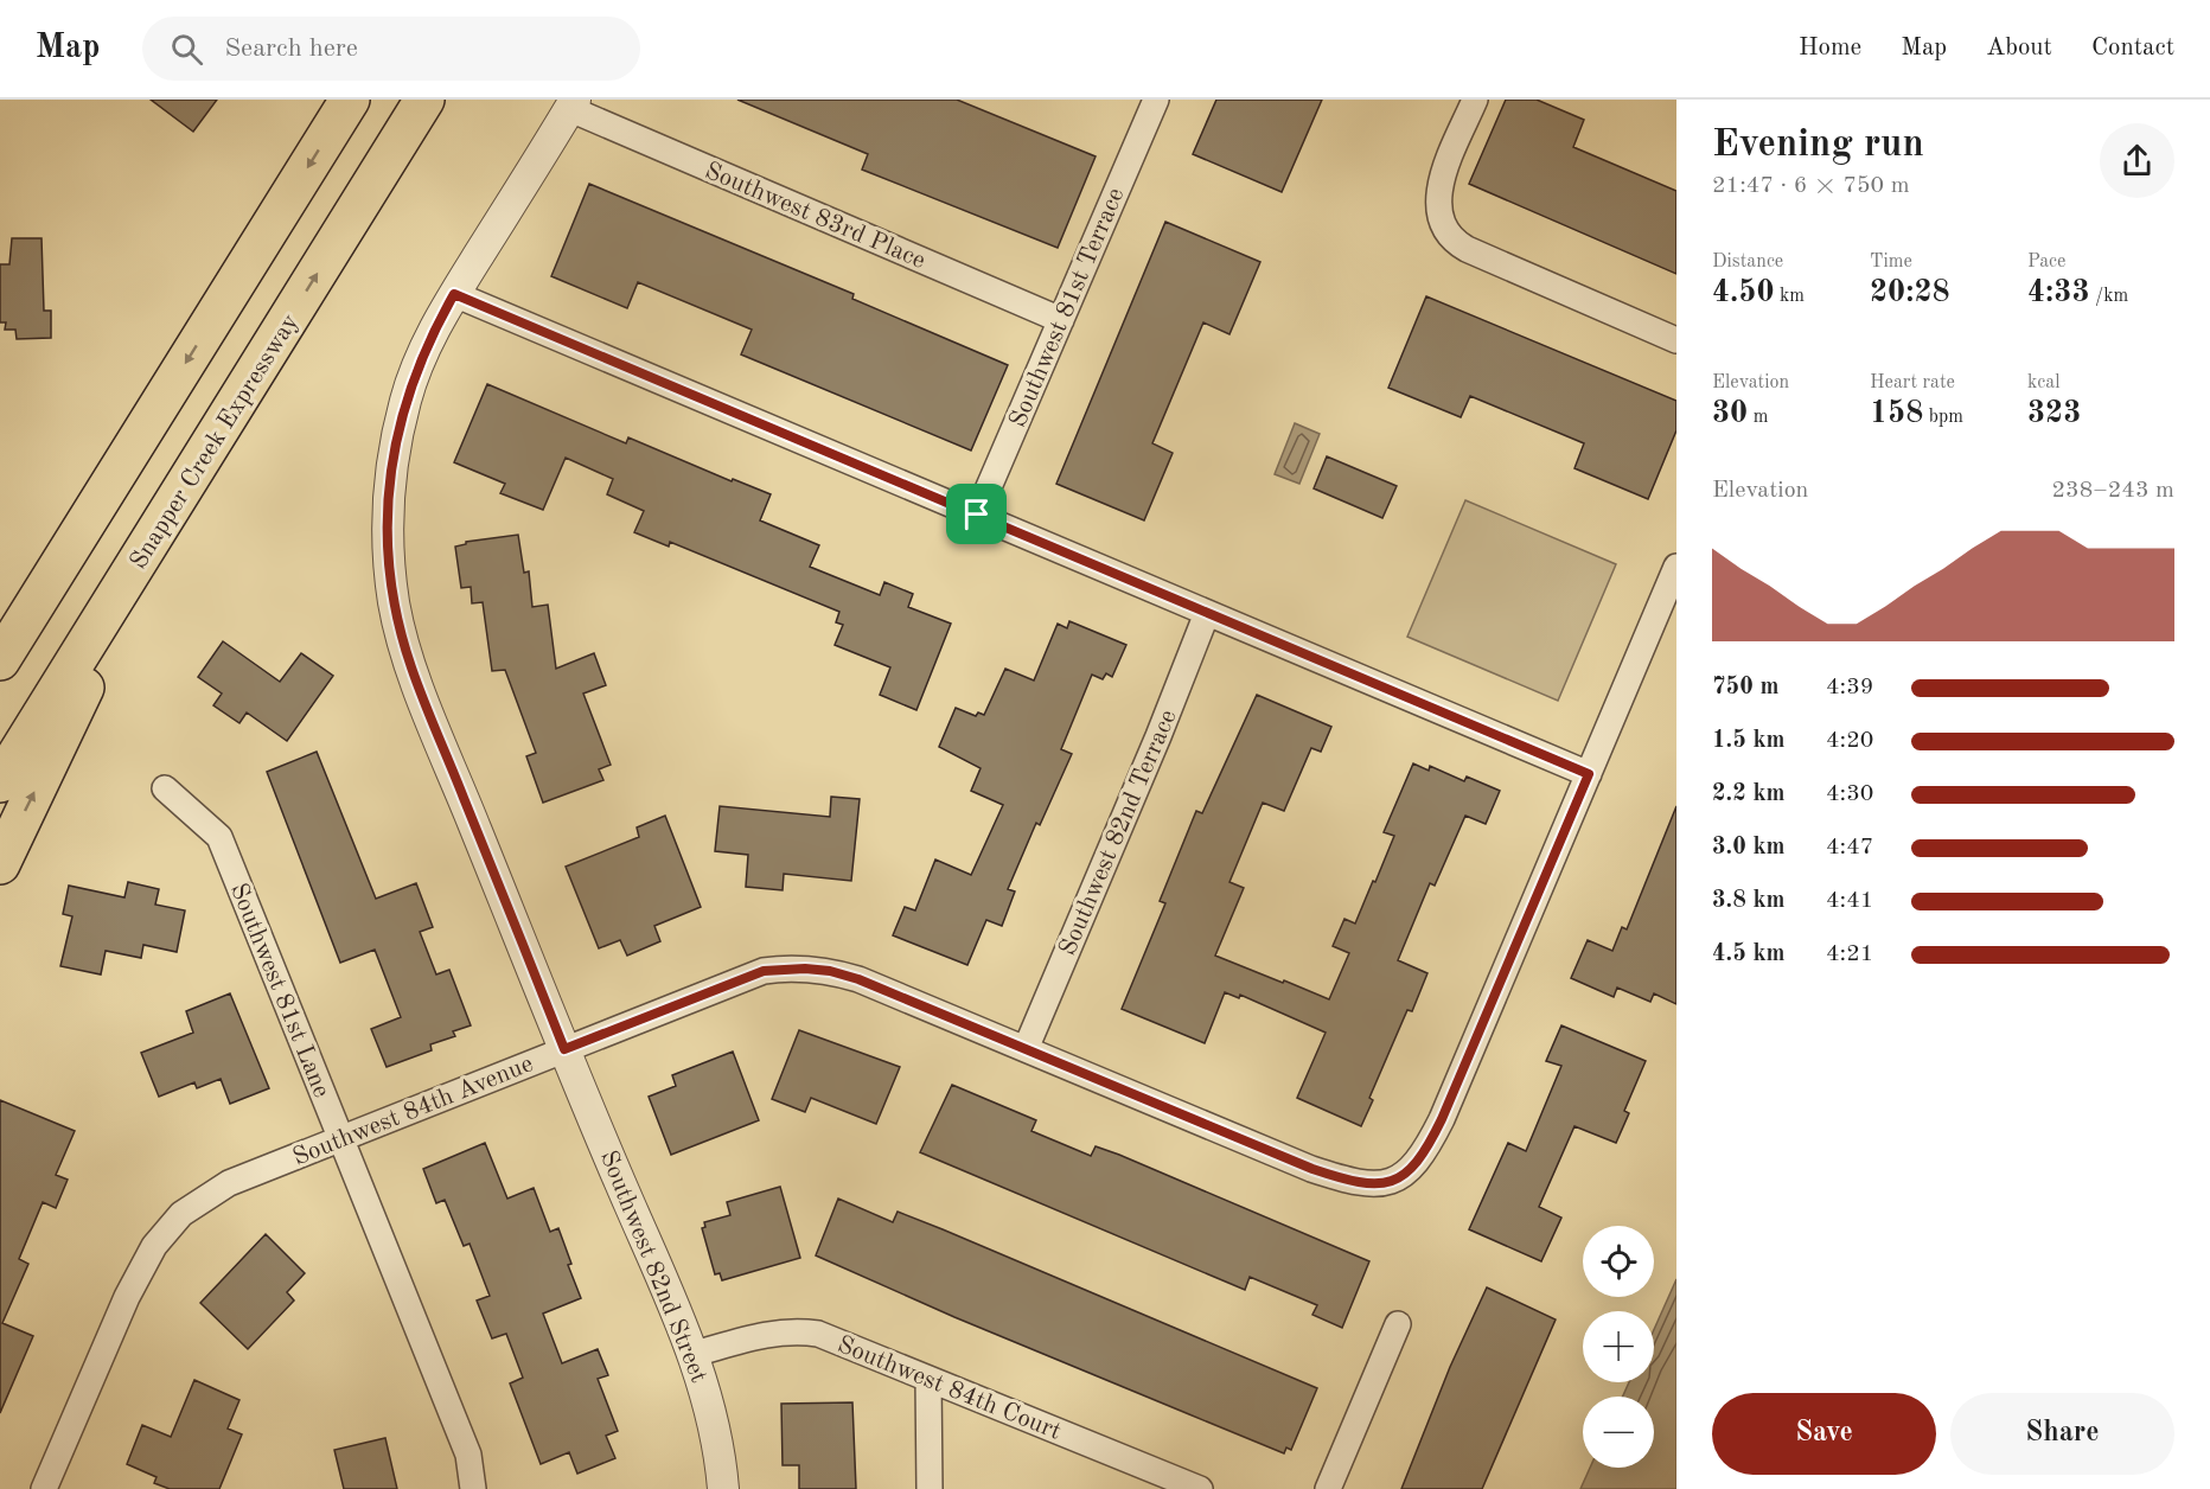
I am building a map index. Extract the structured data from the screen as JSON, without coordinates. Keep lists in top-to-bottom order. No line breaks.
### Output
{"streets":{"highway":["Snapper Creek Expressway"],"street":["Southwest 83rd Place","Southwest 81st Terrace","Southwest 82nd Terrace","Southwest 81st Lane","Southwest 84th Avenue","Southwest 82nd Street","Southwest 84th Court"]},"crossings":[["Southwest 83rd Place","Southwest 81st Terrace"],["Southwest 83rd Place","Southwest 82nd Street"],["Southwest 82nd Terrace","Southwest 84th Avenue"],["Southwest 81st Lane","Southwest 84th Avenue"],["Southwest 84th Avenue","Southwest 82nd Street"],["Southwest 82nd Street","Southwest 84th Court"]],"page":{"header":"Map","search":"Search here","nav":["Home","Map","About","Contact"],"heading":["Evening run","21:47 · 6 × 750 m"],"stats":[["Distance","4.50 km"],["Time","20:28"],["Pace","4:33 /km"],["Elevation","30 m"],["Heart rate","158 bpm"],["kcal","323"]],"chart":["Elevation","238–243 m"],"list":[{"name":"750 m","note":"4:39"},{"name":"1.5 km","note":"4:20"},{"name":"2.2 km","note":"4:30"},{"name":"3.0 km","note":"4:47"},{"name":"3.8 km","note":"4:41"},{"name":"4.5 km","note":"4:21"}],"map_buttons":["+","−"],"buttons":["Save","Share"]}}
